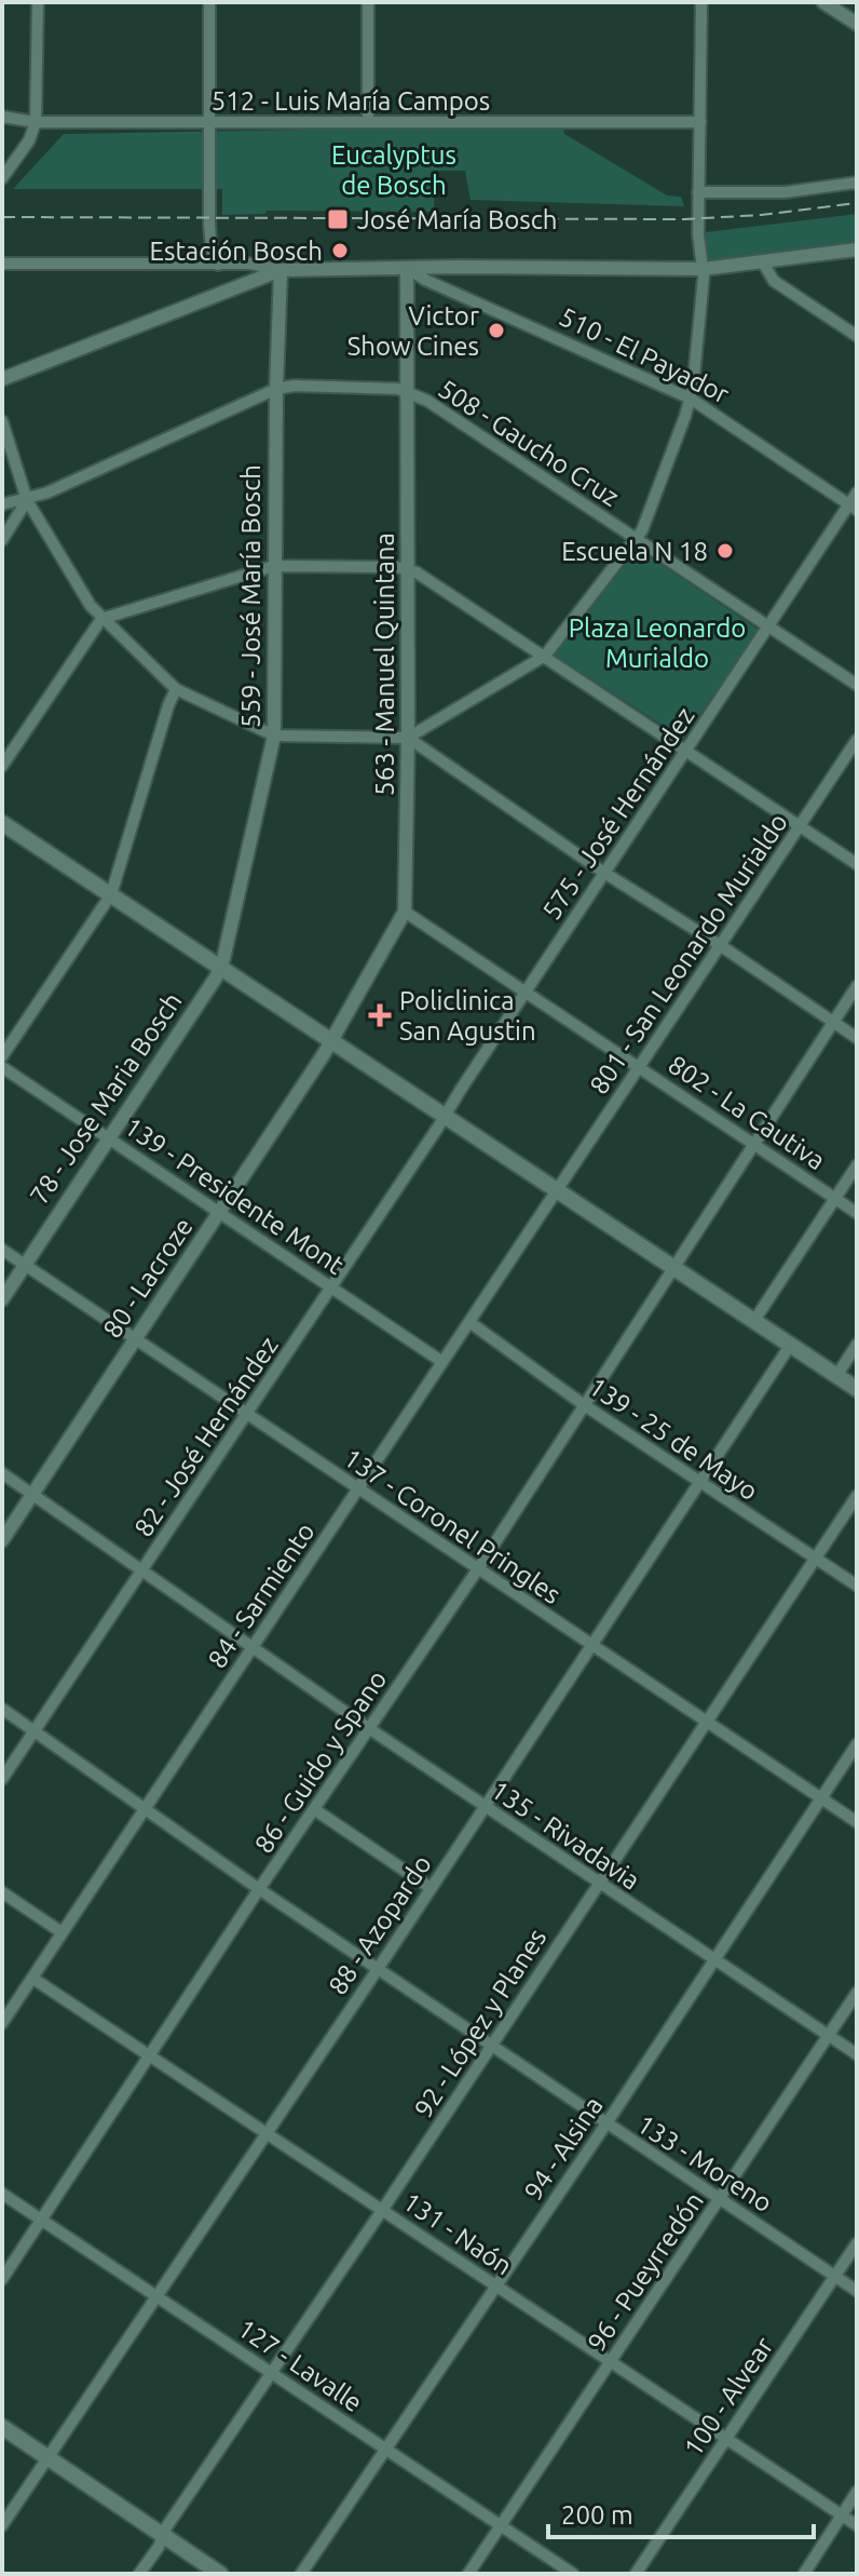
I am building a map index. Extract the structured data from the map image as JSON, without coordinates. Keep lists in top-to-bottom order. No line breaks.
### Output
{"streets":{"street":["512 - Luis María Campos","510 - El Payador","508 - Gaucho Cruz","559 - José María Bosch","563 - Manuel Quintana","575 - José Hernández","801 - San Leonardo Murialdo","78 - Jose Maria Bosch","802 - La Cautiva","139 - Presidente Mont","80 - Lacroze","82 - José Hernández","139 - 25 de Mayo","137 - Coronel Pringles","84 - Sarmiento","86 - Guido y Spano","135 - Rivadavia","88 - Azopardo","92 - López y Planes","94 - Alsina","133 - Moreno","131 - Naón","96 - Pueyrredón","127 - Lavalle","100 - Alvear"]},"crossings":[["510 - El Payador","563 - Manuel Quintana"],["510 - El Payador","575 - José Hernández"],["508 - Gaucho Cruz","559 - José María Bosch"],["508 - Gaucho Cruz","563 - Manuel Quintana"],["508 - Gaucho Cruz","575 - José Hernández"],["559 - José María Bosch","78 - Jose Maria Bosch"],["563 - Manuel Quintana","802 - La Cautiva"],["563 - Manuel Quintana","80 - Lacroze"],["575 - José Hernández","802 - La Cautiva"],["575 - José Hernández","82 - José Hernández"],["801 - San Leonardo Murialdo","802 - La Cautiva"],["801 - San Leonardo Murialdo","84 - Sarmiento"],["78 - Jose Maria Bosch","139 - Presidente Mont"],["78 - Jose Maria Bosch","137 - Coronel Pringles"],["802 - La Cautiva","86 - Guido y Spano"],["139 - Presidente Mont","80 - Lacroze"],["139 - Presidente Mont","82 - José Hernández"],["139 - Presidente Mont","84 - Sarmiento"],["80 - Lacroze","137 - Coronel Pringles"],["80 - Lacroze","135 - Rivadavia"],["82 - José Hernández","137 - Coronel Pringles"],["82 - José Hernández","135 - Rivadavia"],["82 - José Hernández","133 - Moreno"],["139 - 25 de Mayo","84 - Sarmiento"],["139 - 25 de Mayo","86 - Guido y Spano"],["139 - 25 de Mayo","88 - Azopardo"],["139 - 25 de Mayo","92 - López y Planes"],["137 - Coronel Pringles","84 - Sarmiento"],["137 - Coronel Pringles","86 - Guido y Spano"],["137 - Coronel Pringles","88 - Azopardo"],["137 - Coronel Pringles","92 - López y Planes"],["137 - Coronel Pringles","94 - Alsina"],["84 - Sarmiento","135 - Rivadavia"],["84 - Sarmiento","133 - Moreno"],["84 - Sarmiento","131 - Naón"],["86 - Guido y Spano","135 - Rivadavia"],["86 - Guido y Spano","133 - Moreno"],["86 - Guido y Spano","131 - Naón"],["86 - Guido y Spano","127 - Lavalle"],["135 - Rivadavia","88 - Azopardo"],["135 - Rivadavia","92 - López y Planes"],["135 - Rivadavia","94 - Alsina"],["135 - Rivadavia","96 - Pueyrredón"],["88 - Azopardo","133 - Moreno"],["88 - Azopardo","131 - Naón"],["88 - Azopardo","127 - Lavalle"],["92 - López y Planes","133 - Moreno"],["92 - López y Planes","131 - Naón"],["92 - López y Planes","127 - Lavalle"],["94 - Alsina","133 - Moreno"],["94 - Alsina","131 - Naón"],["94 - Alsina","127 - Lavalle"],["133 - Moreno","96 - Pueyrredón"],["133 - Moreno","100 - Alvear"],["131 - Naón","96 - Pueyrredón"],["131 - Naón","100 - Alvear"],["96 - Pueyrredón","127 - Lavalle"]],"parks":["Eucalyptus de Bosch","Plaza Leonardo Murialdo"],"places":{"transit":["José María Bosch"],"other":["Estación Bosch","Victor Show Cines","Escuela N 18"],"health":["Policlinica San Agustin"]},"scale_bar":"200 m"}
